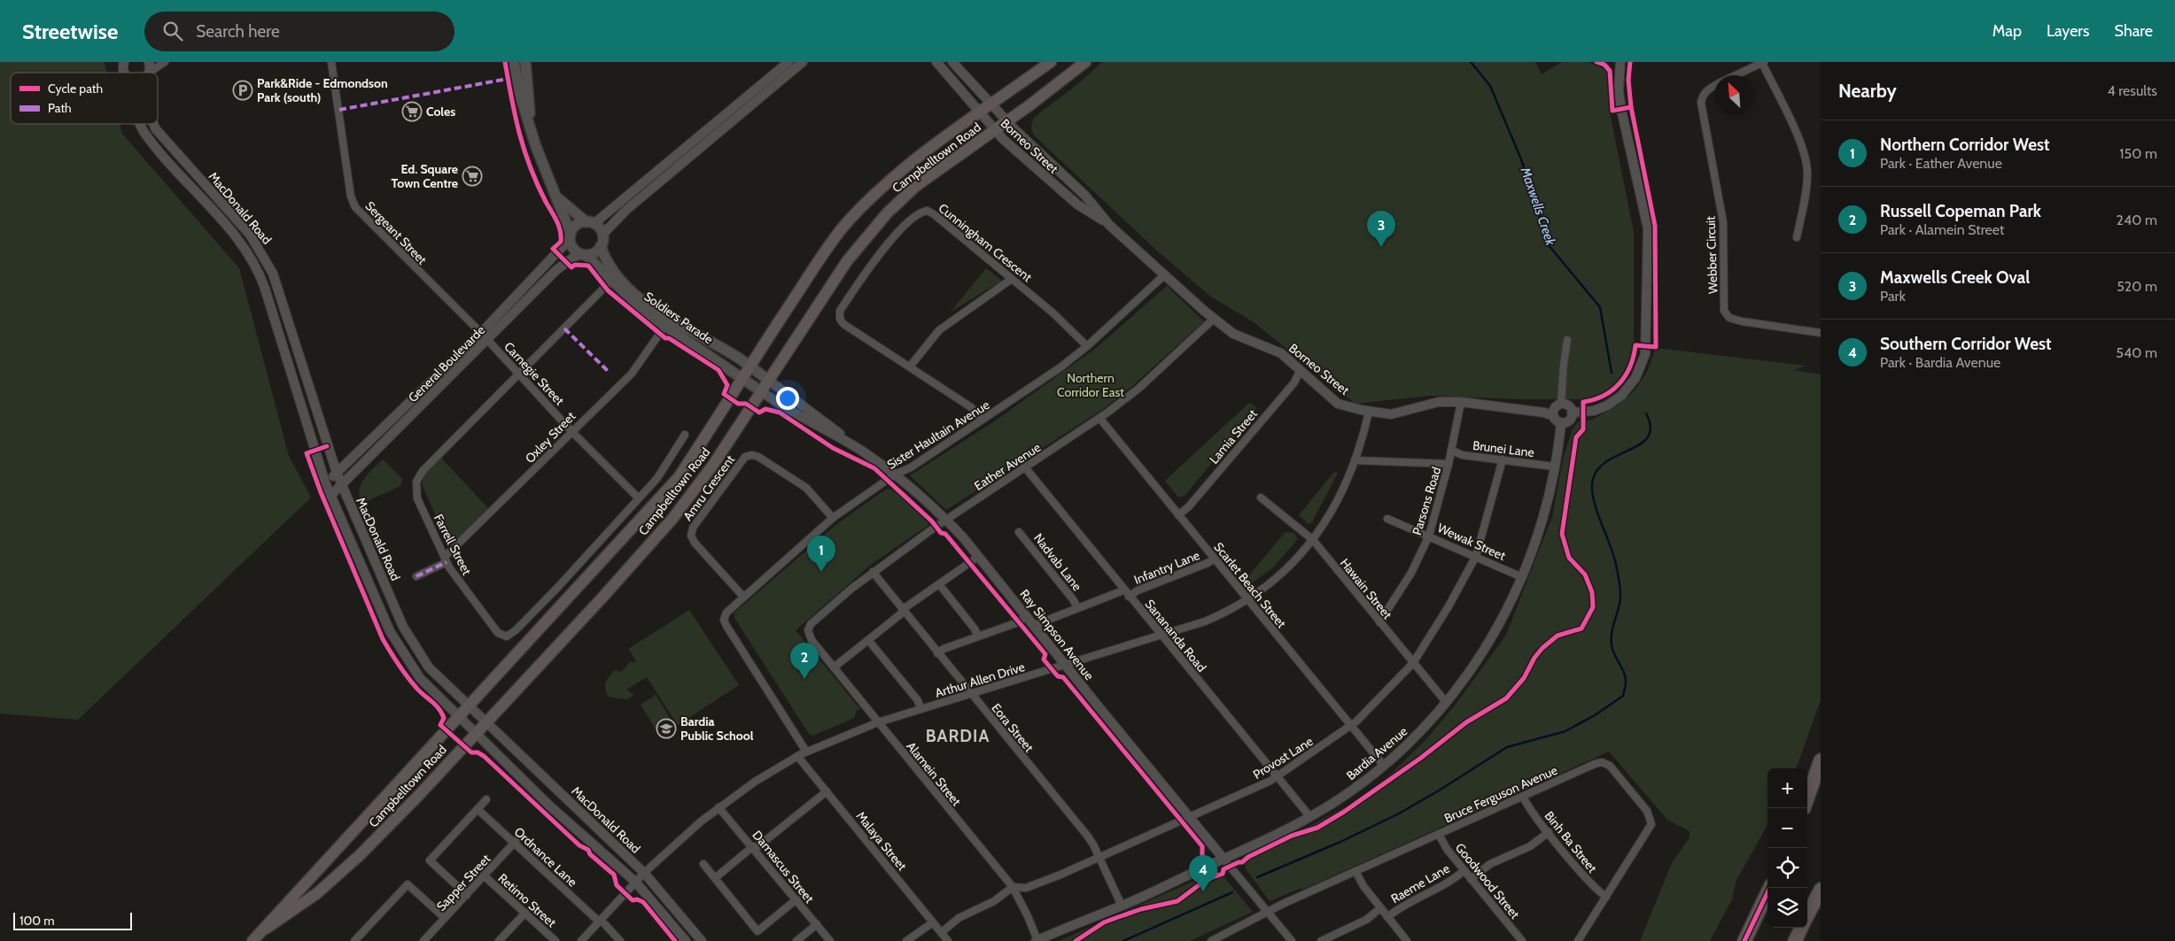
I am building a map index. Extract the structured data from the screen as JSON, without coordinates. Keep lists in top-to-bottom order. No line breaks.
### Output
{"streets":{"main road":["Campbelltown Road","Soldiers Parade"],"street":["Borneo Street","MacDonald Road","Sergeant Street","Cunningham Crescent","Webber Circuit","General Boulevarde","Carnegie Street","Sister Haultain Avenue","Lamia Street","Oxley Street","Brunei Lane","Eather Avenue","Amru Crescent","Parsons Road","Wewak Street","Farrell Street","Nadvab Lane","Infantry Lane","Scarlet Beach Street","Hawain Street","Ray Simpson Avenue","Sanananda Road","Arthur Allen Drive","Eora Street","Bardia Avenue","Provost Lane","Alamein Street","Bruce Ferguson Avenue","Malaya Street","Binh Ba Street","Ordnance Lane","Damascus Street","Goodwood Street","Sapper Street","Raeme Lane","Retimo Street"]},"crossings":[["Borneo Street","Campbelltown Road"],["Borneo Street","Sister Haultain Avenue"],["Borneo Street","Lamia Street"],["Borneo Street","Eather Avenue"],["Borneo Street","Parsons Road"],["Borneo Street","Arthur Allen Drive"],["Borneo Street","Bardia Avenue"],["Campbelltown Road","MacDonald Road"],["Campbelltown Road","Soldiers Parade"],["Campbelltown Road","Ray Simpson Avenue"],["MacDonald Road","General Boulevarde"],["MacDonald Road","Arthur Allen Drive"],["Sergeant Street","General Boulevarde"],["Sergeant Street","Carnegie Street"],["Cunningham Crescent","Sister Haultain Avenue"],["Soldiers Parade","General Boulevarde"],["Soldiers Parade","Oxley Street"],["Soldiers Parade","Farrell Street"],["Soldiers Parade","Ray Simpson Avenue"],["General Boulevarde","Carnegie Street"],["Carnegie Street","Oxley Street"],["Carnegie Street","Farrell Street"],["Sister Haultain Avenue","Amru Crescent"],["Sister Haultain Avenue","Ray Simpson Avenue"],["Sister Haultain Avenue","Arthur Allen Drive"],["Lamia Street","Scarlet Beach Street"],["Oxley Street","Farrell Street"],["Brunei Lane","Parsons Road"],["Brunei Lane","Bardia Avenue"],["Brunei Lane","Provost Lane"],["Eather Avenue","Scarlet Beach Street"],["Eather Avenue","Ray Simpson Avenue"],["Eather Avenue","Sanananda Road"],["Eather Avenue","Eora Street"],["Eather Avenue","Alamein Street"],["Parsons Road","Wewak Street"],["Parsons Road","Hawain Street"],["Wewak Street","Bardia Avenue"],["Wewak Street","Provost Lane"],["Nadvab Lane","Infantry Lane"],["Infantry Lane","Scarlet Beach Street"],["Infantry Lane","Ray Simpson Avenue"],["Infantry Lane","Sanananda Road"],["Scarlet Beach Street","Arthur Allen Drive"],["Scarlet Beach Street","Bardia Avenue"],["Scarlet Beach Street","Provost Lane"],["Hawain Street","Arthur Allen Drive"],["Hawain Street","Bardia Avenue"],["Hawain Street","Provost Lane"],["Ray Simpson Avenue","Arthur Allen Drive"],["Ray Simpson Avenue","Bardia Avenue"],["Ray Simpson Avenue","Provost Lane"],["Ray Simpson Avenue","Bruce Ferguson Avenue"],["Sanananda Road","Arthur Allen Drive"],["Sanananda Road","Bardia Avenue"],["Sanananda Road","Provost Lane"],["Arthur Allen Drive","Eora Street"],["Arthur Allen Drive","Alamein Street"],["Arthur Allen Drive","Malaya Street"],["Arthur Allen Drive","Ordnance Lane"],["Arthur Allen Drive","Damascus Street"],["Eora Street","Bardia Avenue"],["Eora Street","Provost Lane"],["Bardia Avenue","Alamein Street"],["Provost Lane","Alamein Street"],["Bruce Ferguson Avenue","Binh Ba Street"],["Bruce Ferguson Avenue","Goodwood Street"],["Ordnance Lane","Sapper Street"],["Goodwood Street","Raeme Lane"],["Sapper Street","Retimo Street"]],"districts":["BARDIA"],"water":["Maxwells Creek"],"parks":["Northern Corridor East"],"places":{"parking":["Park&Ride - Edmondson Park (south)"],"supermarket":["Coles","Ed. Square Town Centre"],"school or university":["Bardia Public School"]},"legend":["Cycle path","Path"],"scale_bar":"100 m","north":"top left","page":{"header":"Streetwise","search":"Search here","nav":["Map","Layers","Share"],"heading":["Nearby","4 results"],"list":[{"mark":"1","name":"Northern Corridor West","note":"Park · Eather Avenue","value":"150 m"},{"mark":"2","name":"Russell Copeman Park","note":"Park · Alamein Street","value":"240 m"},{"mark":"3","name":"Maxwells Creek Oval","note":"Park","value":"520 m"},{"mark":"4","name":"Southern Corridor West","note":"Park · Bardia Avenue","value":"540 m"}],"pins":["3","1","2","4"],"map_buttons":["+","−"],"scale":"100 m"}}
